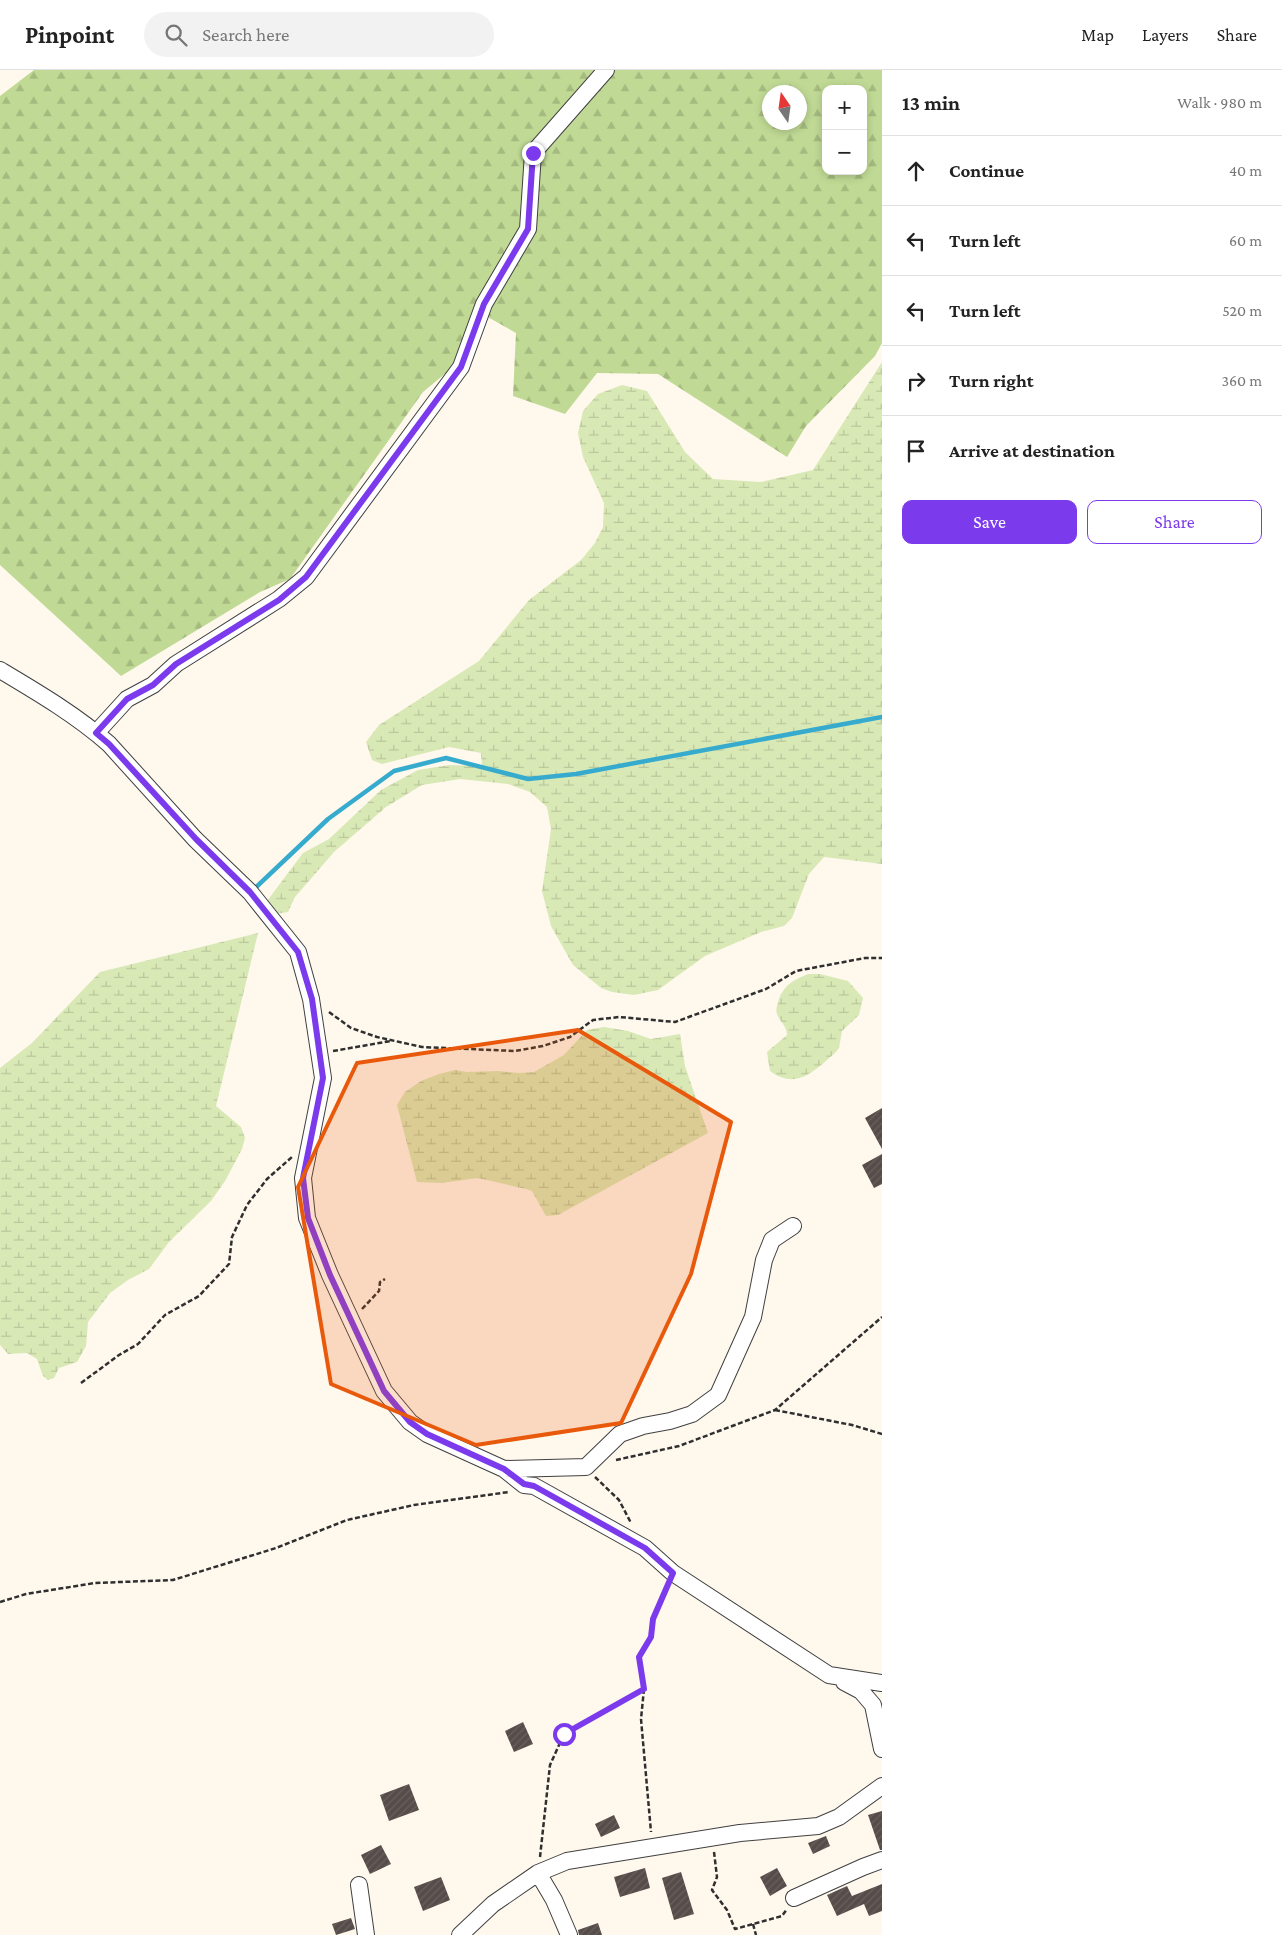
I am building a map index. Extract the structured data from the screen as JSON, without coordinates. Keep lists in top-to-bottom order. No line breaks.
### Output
{"north":"top","page":{"header":"Pinpoint","search":"Search here","nav":["Map","Layers","Share"],"heading":["13 min","Walk · 980 m"],"map_buttons":["+","−"],"list":[["Continue","40 m"],["Turn left","60 m"],["Turn left","520 m"],["Turn right","360 m"],"Arrive at destination"],"buttons":["Save","Share"]}}
